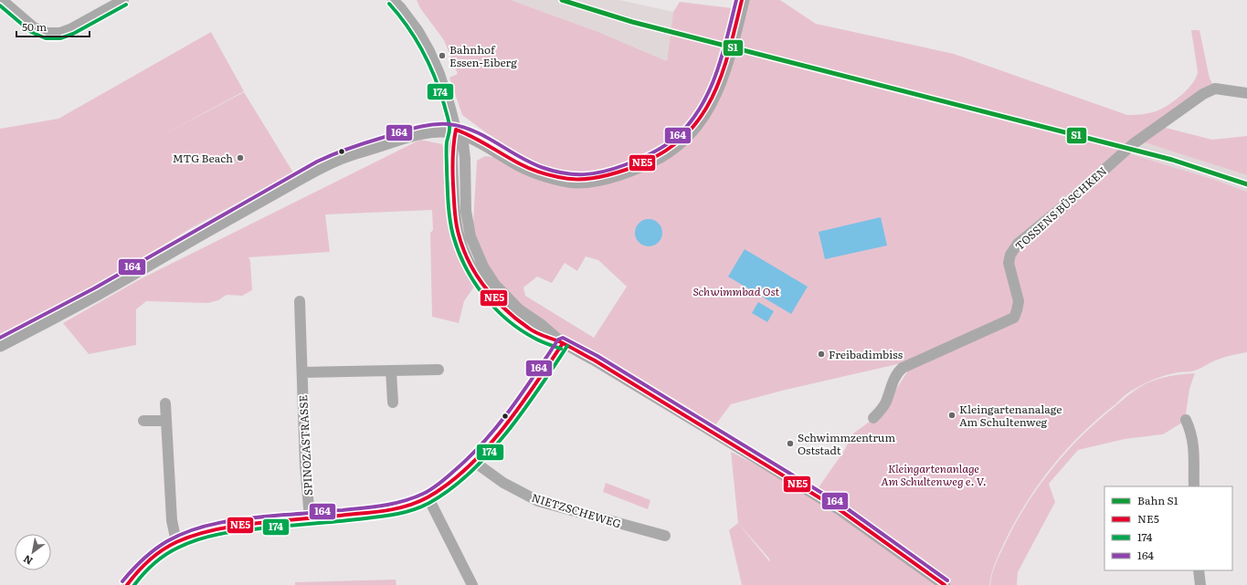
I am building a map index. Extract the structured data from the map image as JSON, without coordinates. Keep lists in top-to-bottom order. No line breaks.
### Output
{"streets":{"street":["TOSSENS BÜSCHKEN","SPINOZASTRASSE","NIETZSCHEWEG"]},"parks":["Schwimmbad Ost","Kleingartenanlage Am Schultenweg e. V."],"places":["Bahnhof Essen-Eiberg","MTG Beach","Freibadimbiss","Kleingartenanalage Am Schultenweg","Schwimmzentrum Oststadt"],"lines":["rail line S1","transit line NE5","transit line 164","transit line 174"],"legend":["Bahn S1","NE5","174","164"],"scale_bar":"50 m","north":"bottom left"}
